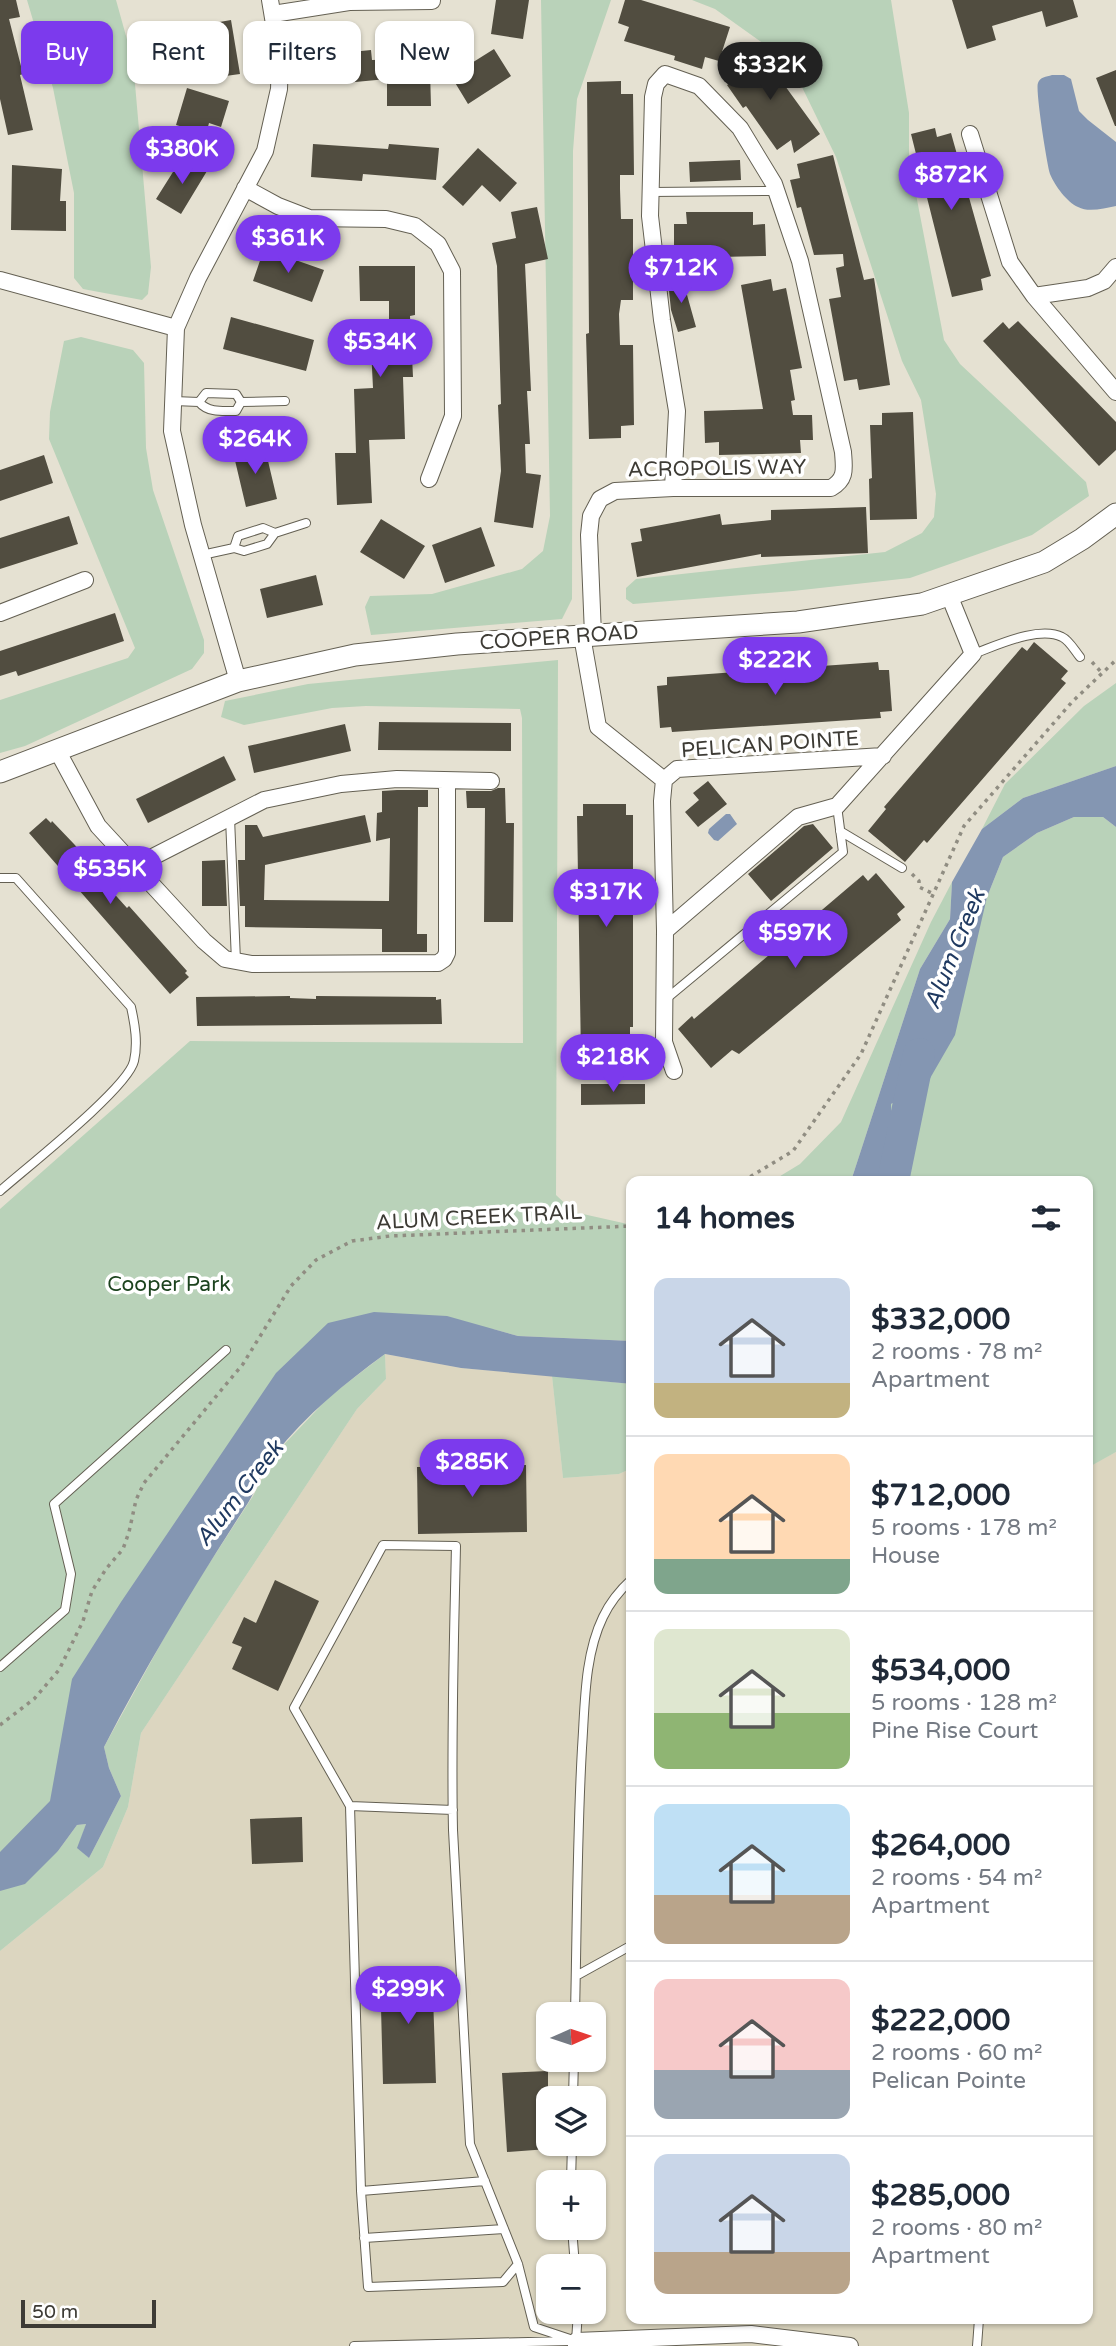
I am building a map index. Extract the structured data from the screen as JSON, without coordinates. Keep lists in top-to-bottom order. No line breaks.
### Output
{"streets":{"street":["ACROPOLIS WAY","COOPER ROAD","PELICAN POINTE"],"path":["ALUM CREEK TRAIL"]},"crossings":[["ACROPOLIS WAY","COOPER ROAD"],["ACROPOLIS WAY","PELICAN POINTE"]],"water":["Alum Creek"],"parks":["Cooper Park"],"scale_bar":"50 m","north":"right","page":{"chip":["Buy","Rent","Filters","New"],"price":["$332K","$380K","$872K","$361K","$712K","$534K","$264K","$222K","$535K","$317K","$597K","$218K","$285K","$299K"],"heading":"14 homes","list":[{"name":"$332,000","note":"2 rooms · 78 m² · Apartment"},{"name":"$712,000","note":"5 rooms · 178 m² · House"},{"name":"$534,000","note":"5 rooms · 128 m² · Pine Rise Court"},{"name":"$264,000","note":"2 rooms · 54 m² · Apartment"},{"name":"$222,000","note":"2 rooms · 60 m² · Pelican Pointe"},{"name":"$285,000","note":"2 rooms · 80 m² · Apartment"}],"map_buttons":["+","−"],"scale":"50 m"}}
